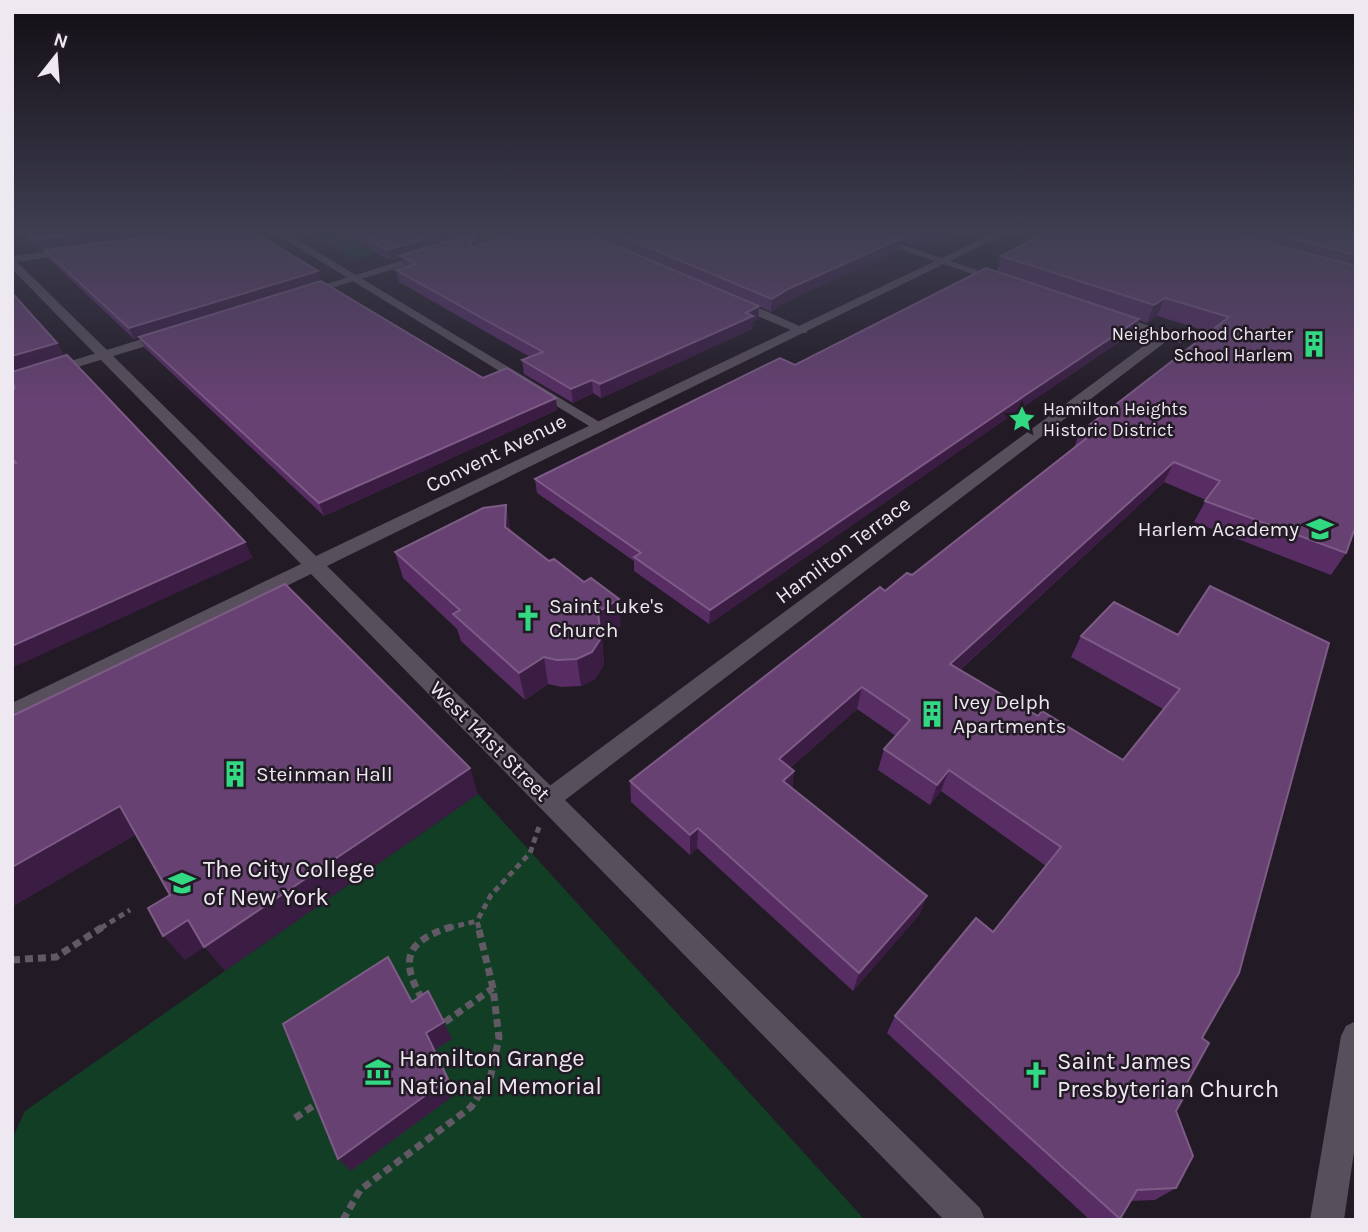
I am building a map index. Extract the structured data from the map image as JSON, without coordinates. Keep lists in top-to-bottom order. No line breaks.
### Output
{"streets":{"street":["Convent Avenue","Hamilton Terrace","West 141st Street"]},"crossings":[["Convent Avenue","West 141st Street"],["Hamilton Terrace","West 141st Street"]],"places":{"building":["Neighborhood Charter School Harlem","Ivey Delph Apartments","Steinman Hall"],"place":["Hamilton Heights Historic District"],"school or university":["Harlem Academy","The City College of New York"],"church":["Saint Luke's Church","Saint James Presbyterian Church"],"museum":["Hamilton Grange National Memorial"]},"north":"top"}
